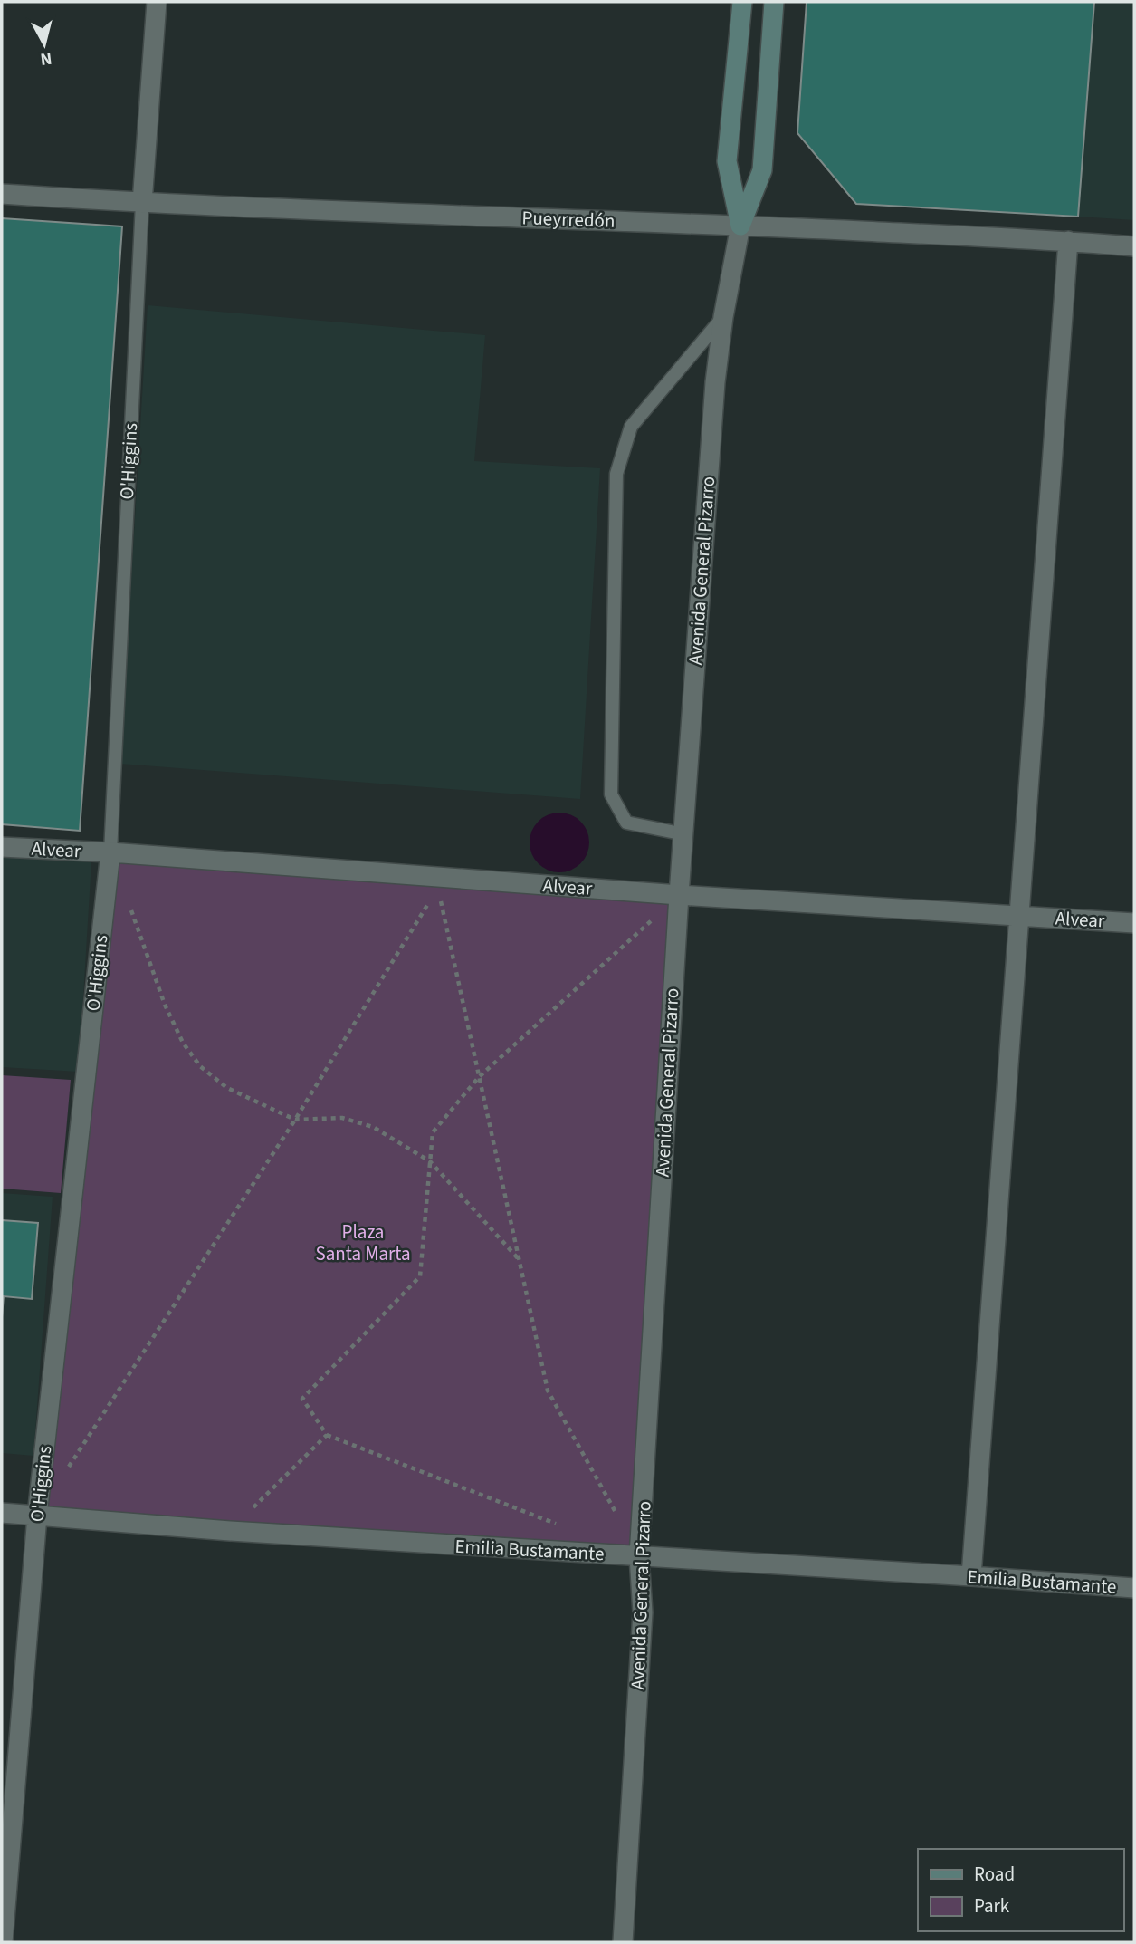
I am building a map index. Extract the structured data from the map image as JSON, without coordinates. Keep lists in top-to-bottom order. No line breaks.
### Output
{"streets":{"street":["Pueyrredón","O'Higgins","Avenida General Pizarro","Alvear","Emilia Bustamante"]},"crossings":[["Pueyrredón","O'Higgins"],["Pueyrredón","Avenida General Pizarro"],["O'Higgins","Alvear"],["O'Higgins","Emilia Bustamante"],["Avenida General Pizarro","Alvear"],["Avenida General Pizarro","Emilia Bustamante"]],"parks":["Plaza Santa Marta"],"legend":["Road","Park"],"north":"bottom"}
